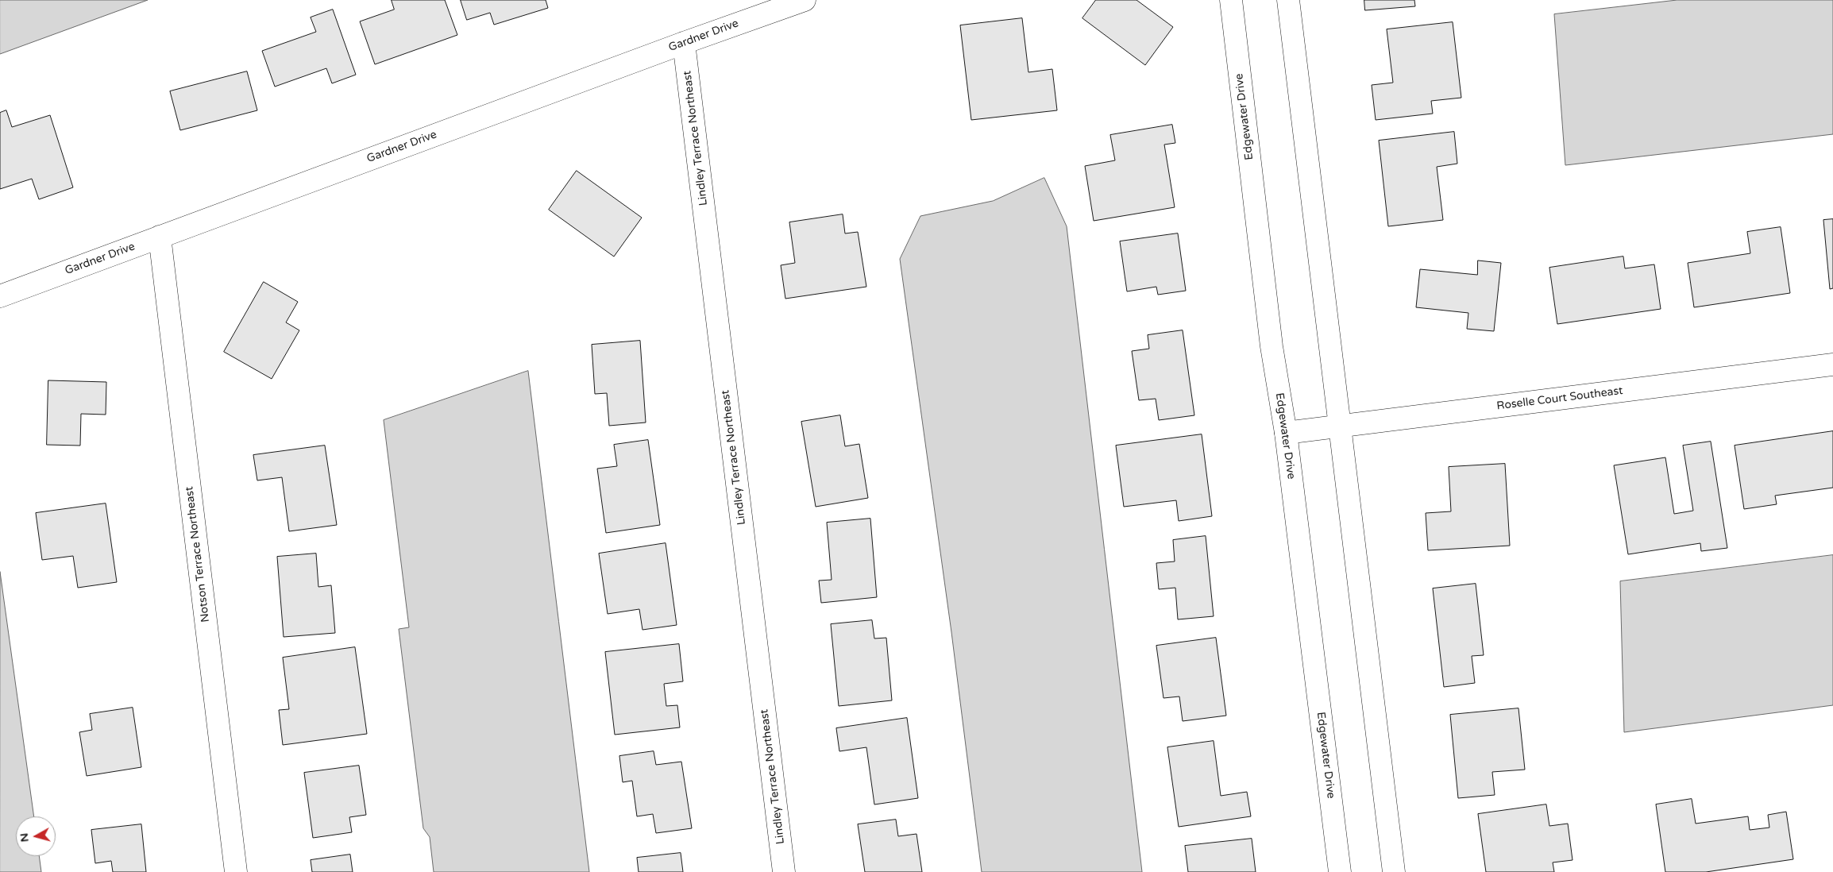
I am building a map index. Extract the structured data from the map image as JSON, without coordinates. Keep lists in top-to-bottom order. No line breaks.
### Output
{"streets":{"street":["Gardner Drive","Edgewater Drive","Lindley Terrace Northeast","Roselle Court Southeast","Notson Terrace Northeast"]},"crossings":[["Gardner Drive","Lindley Terrace Northeast"],["Gardner Drive","Notson Terrace Northeast"],["Edgewater Drive","Roselle Court Southeast"]],"north":"left"}
